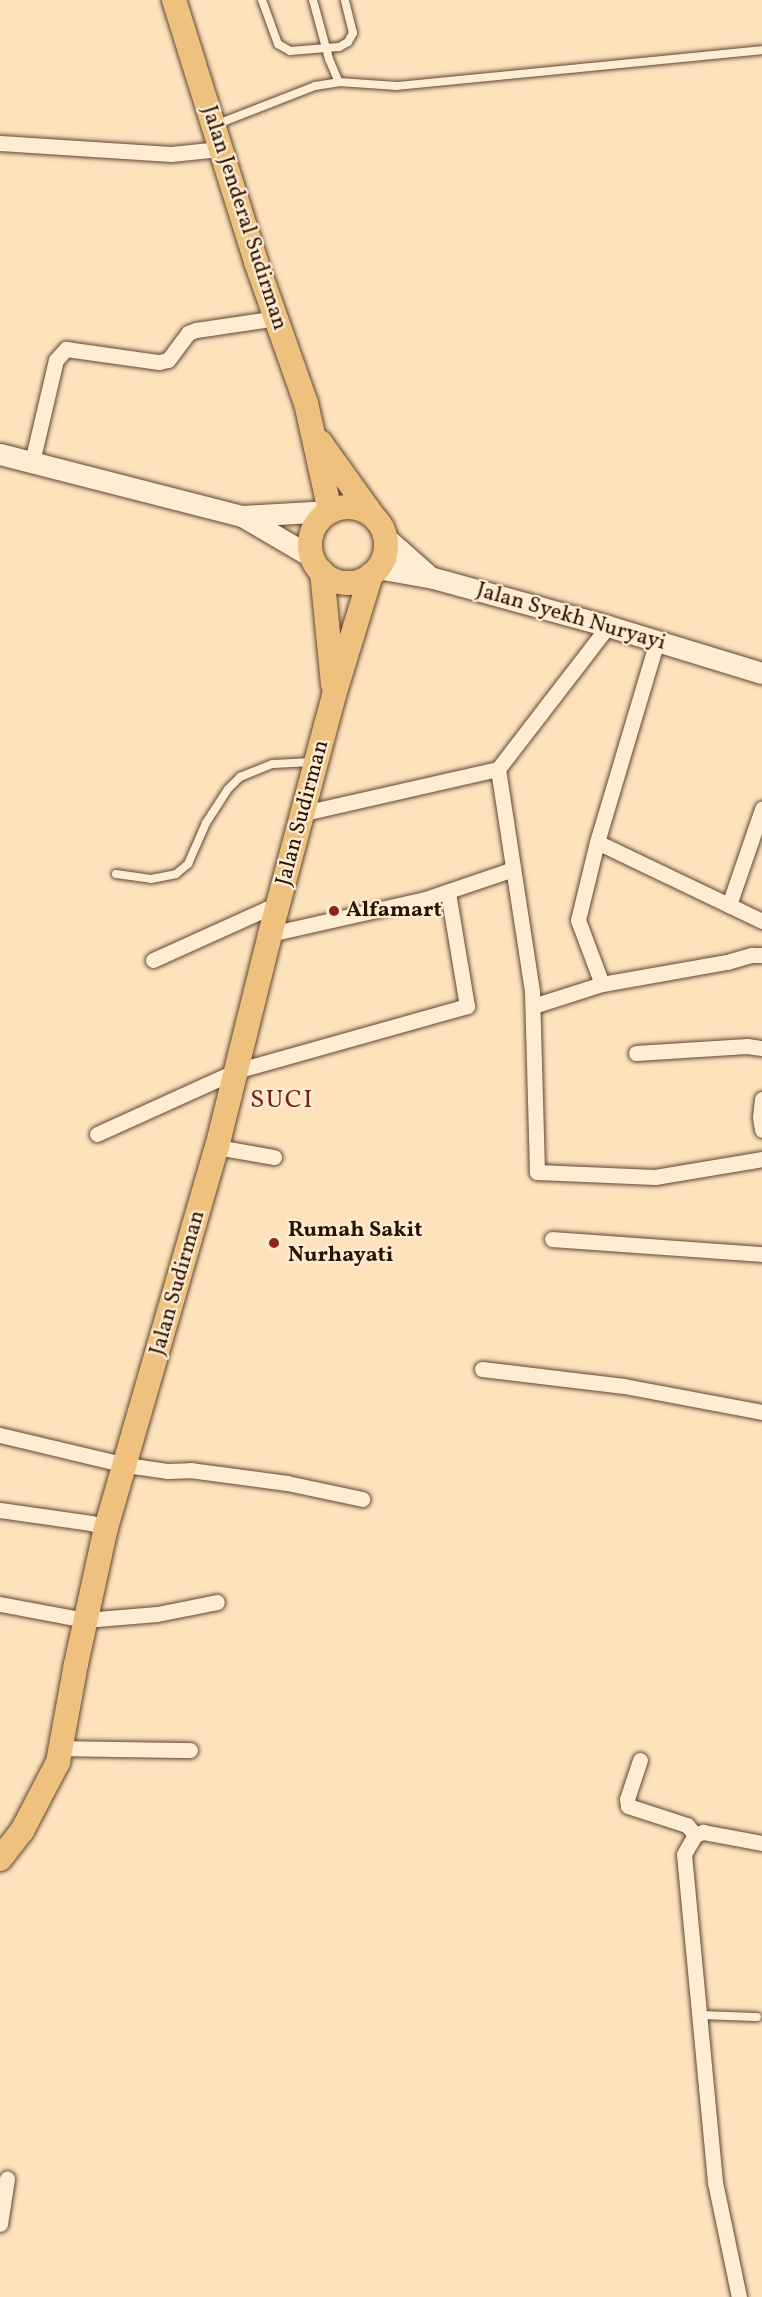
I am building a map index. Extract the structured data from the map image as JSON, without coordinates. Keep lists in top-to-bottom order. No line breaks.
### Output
{"streets":{"main road":["Jalan Jenderal Sudirman","Jalan Syekh Nuryayi","Jalan Sudirman"]},"crossings":[["Jalan Jenderal Sudirman","Jalan Syekh Nuryayi"],["Jalan Jenderal Sudirman","Jalan Sudirman"],["Jalan Syekh Nuryayi","Jalan Sudirman"]],"districts":["SUCI"],"places":["Alfamart","Rumah Sakit Nurhayati"]}
